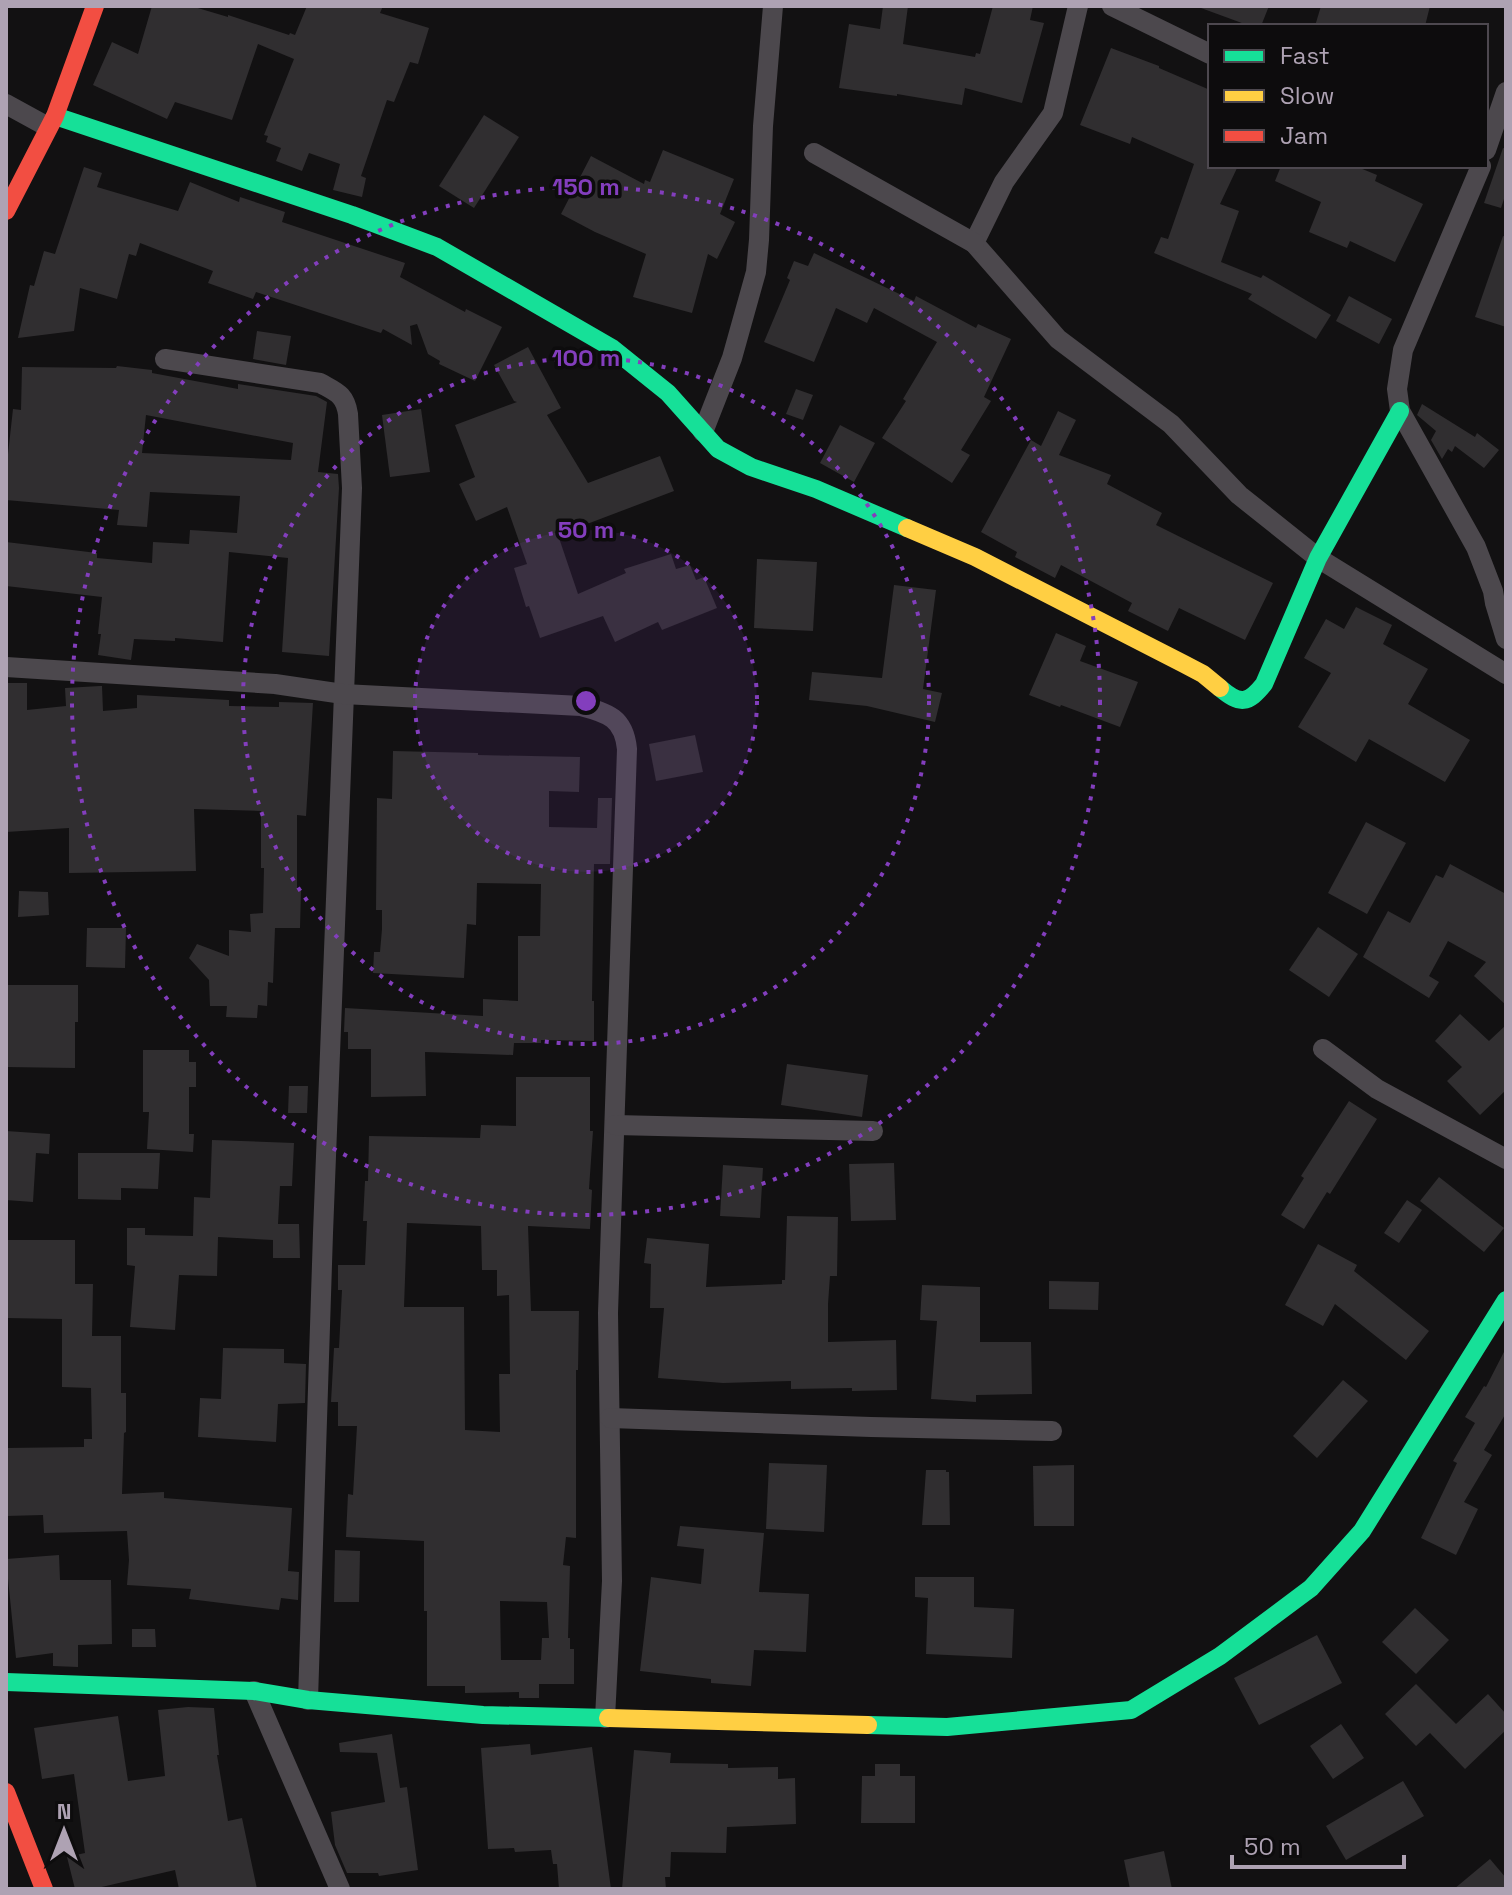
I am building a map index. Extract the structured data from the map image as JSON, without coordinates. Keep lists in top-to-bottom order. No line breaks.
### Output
{"legend":["Fast","Slow","Jam"],"scale_bar":"50 m","north":"top","rings":["150 m","100 m","50 m"]}
